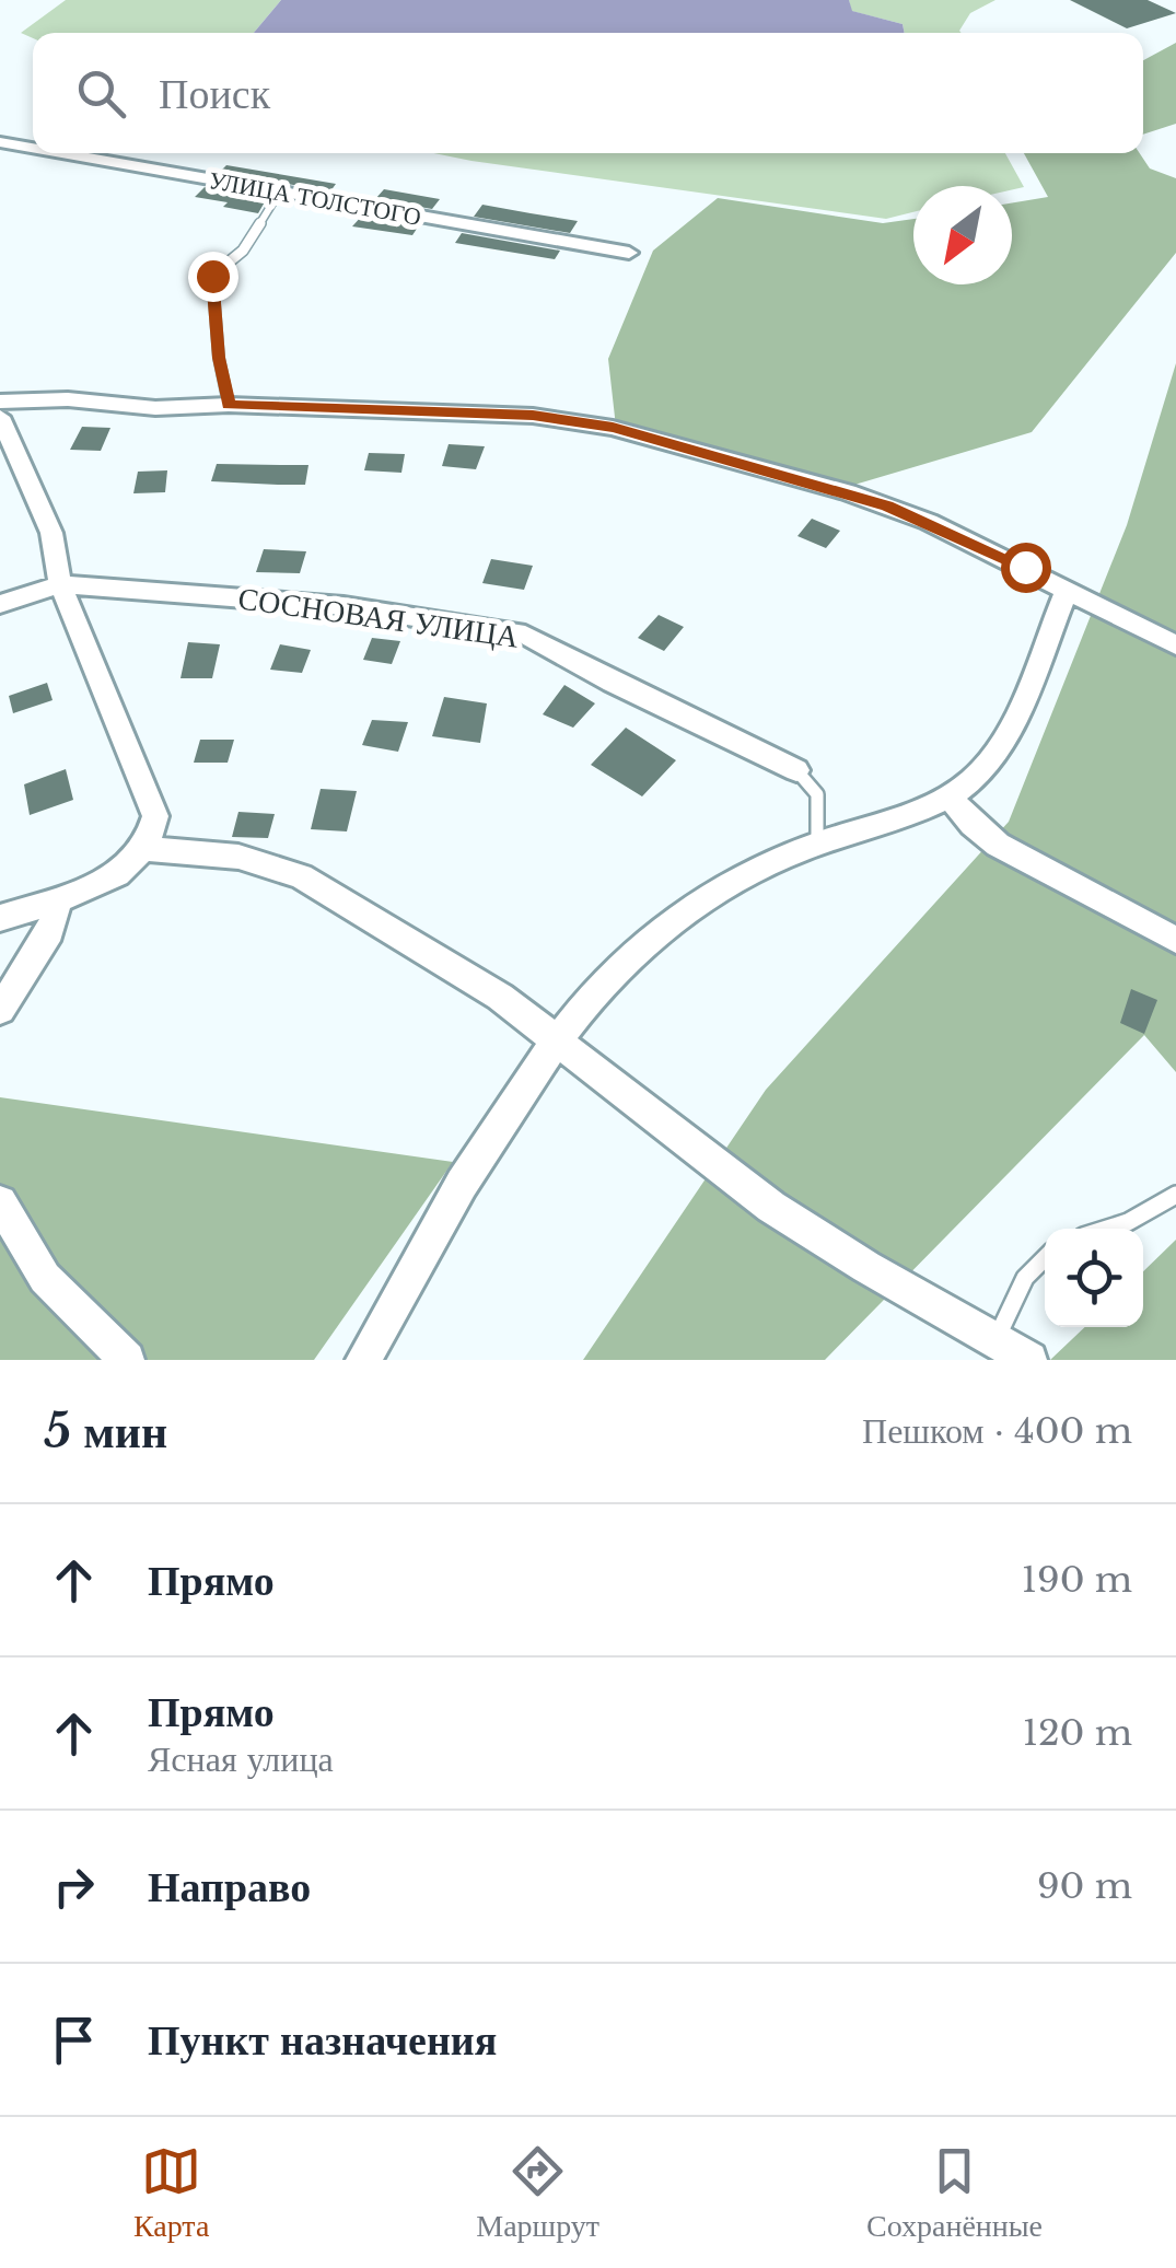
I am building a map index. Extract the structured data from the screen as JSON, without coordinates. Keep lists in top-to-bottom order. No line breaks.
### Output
{"streets":{"street":["УЛИЦА ТОЛСТОГО","СОСНОВАЯ УЛИЦА"]},"north":"bottom left","page":{"search":"Поиск","heading":["5 мин","Пешком · 400 m"],"list":[["Прямо","190 m"],["Прямо","Ясная улица","120 m"],["Направо","90 m"],"Пункт назначения"],"nav":["Карта","Маршрут","Сохранённые"]}}
